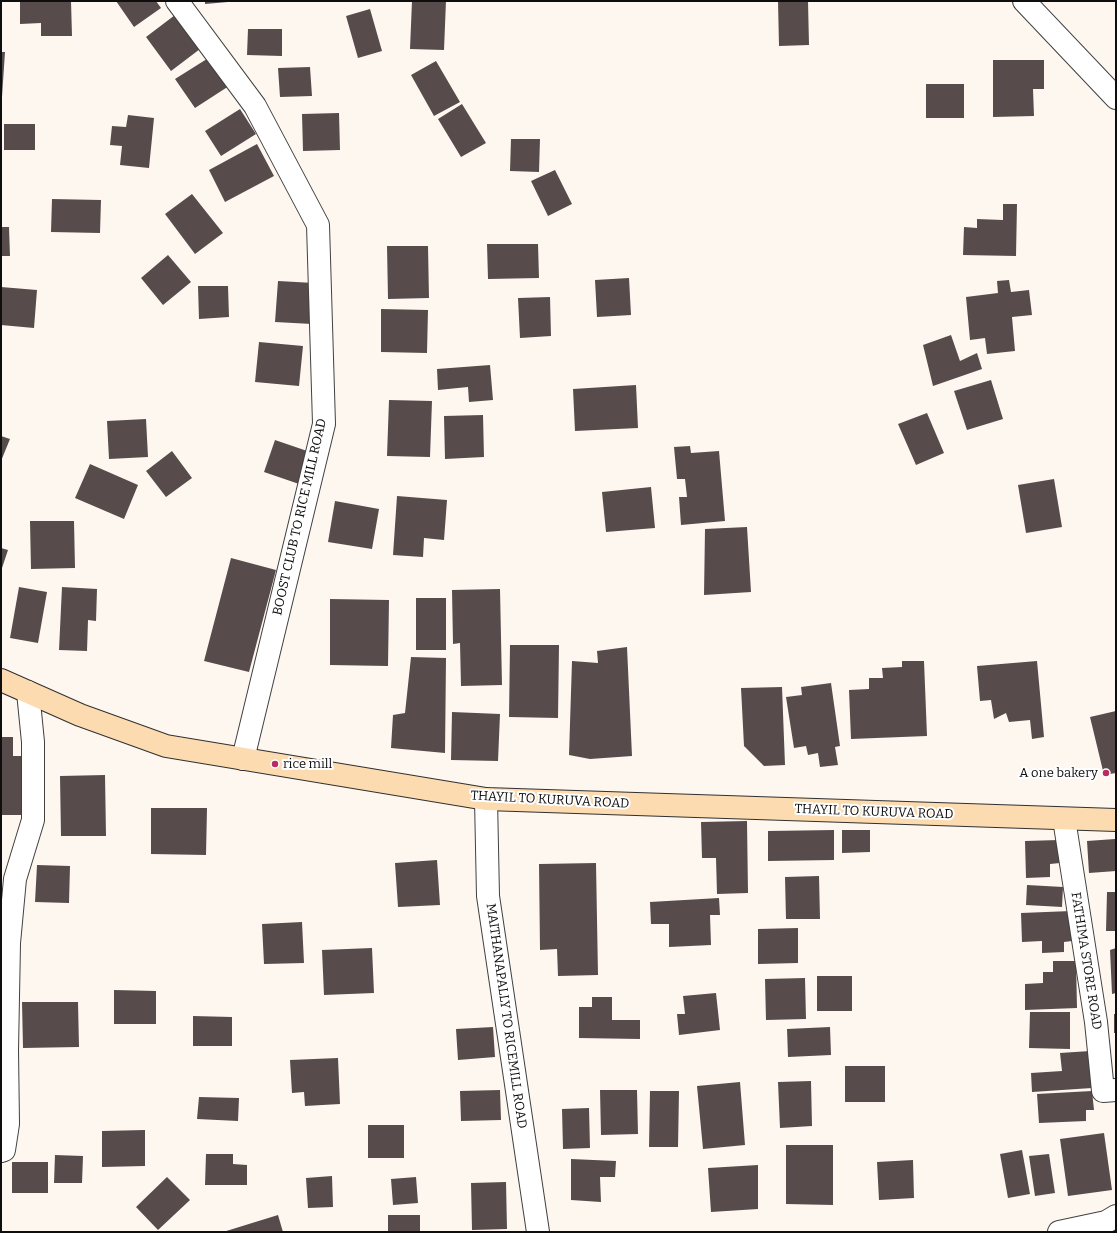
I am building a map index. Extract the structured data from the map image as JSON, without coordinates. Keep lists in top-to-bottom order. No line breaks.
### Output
{"streets":{"main road":["THAYIL TO KURUVA ROAD"],"street":["BOOST CLUB TO RICE MILL ROAD","FATHIMA STORE ROAD","MAITHANAPALLY TO RICEMILL ROAD"]},"crossings":[["BOOST CLUB TO RICE MILL ROAD","THAYIL TO KURUVA ROAD"],["THAYIL TO KURUVA ROAD","FATHIMA STORE ROAD"],["THAYIL TO KURUVA ROAD","MAITHANAPALLY TO RICEMILL ROAD"]],"places":["rice mill","A one bakery"]}
